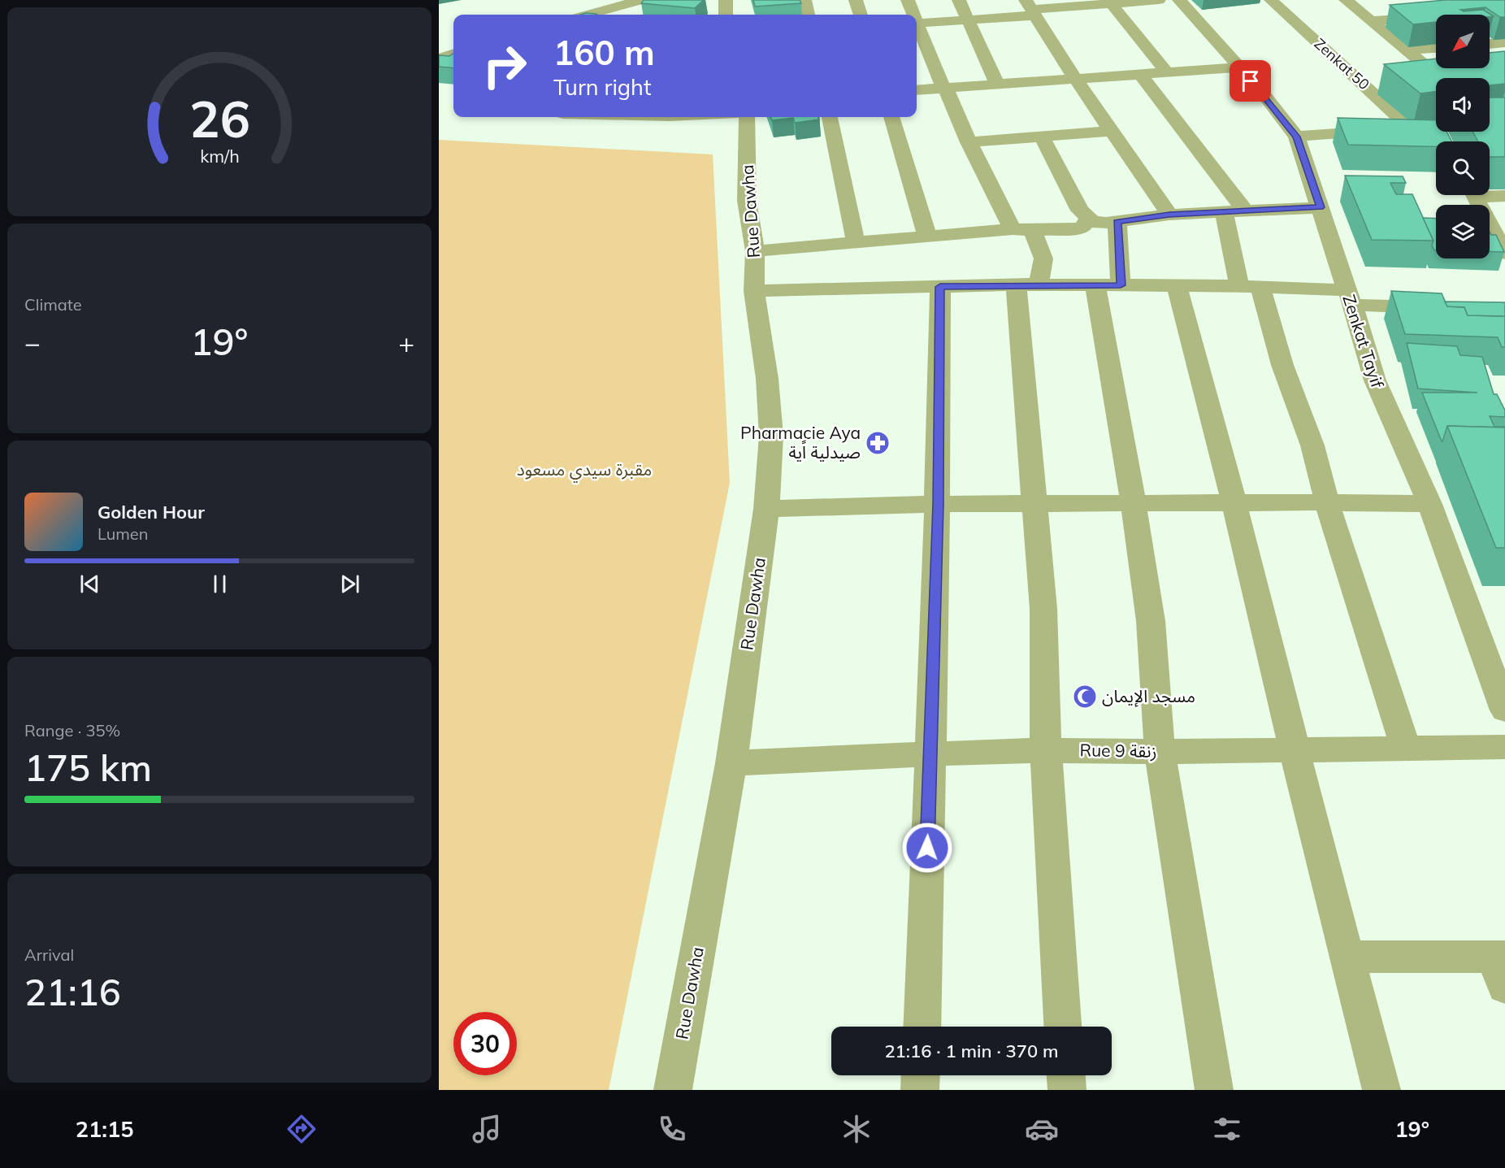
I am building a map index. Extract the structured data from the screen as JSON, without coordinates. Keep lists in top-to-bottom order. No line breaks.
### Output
{"streets":{"street":["Zenkat 50","Rue Dawha","Zenkat Tayif","Rue 9 زنقة"]},"crossings":[["Rue Dawha","Rue 9 زنقة"]],"parks":["مقبرة سيدي مسعود"],"places":{"pharmacy":["Pharmacie Aya صيدلية اًية"],"mosque":["مسجد الإيمان"]},"north":"bottom left","page":{"turn":["160 m","Turn right"],"tile":["Climate",["Range · 35%","175 km"],["Arrival","21:16"]],"heat":["−","19°","+"],"song":["Golden Hour","Lumen"],"limit":"30","trip":"21:16 · 1 min · 370 m","tabs":["21:15","19°"],"gauge":["26","km/h"]}}
